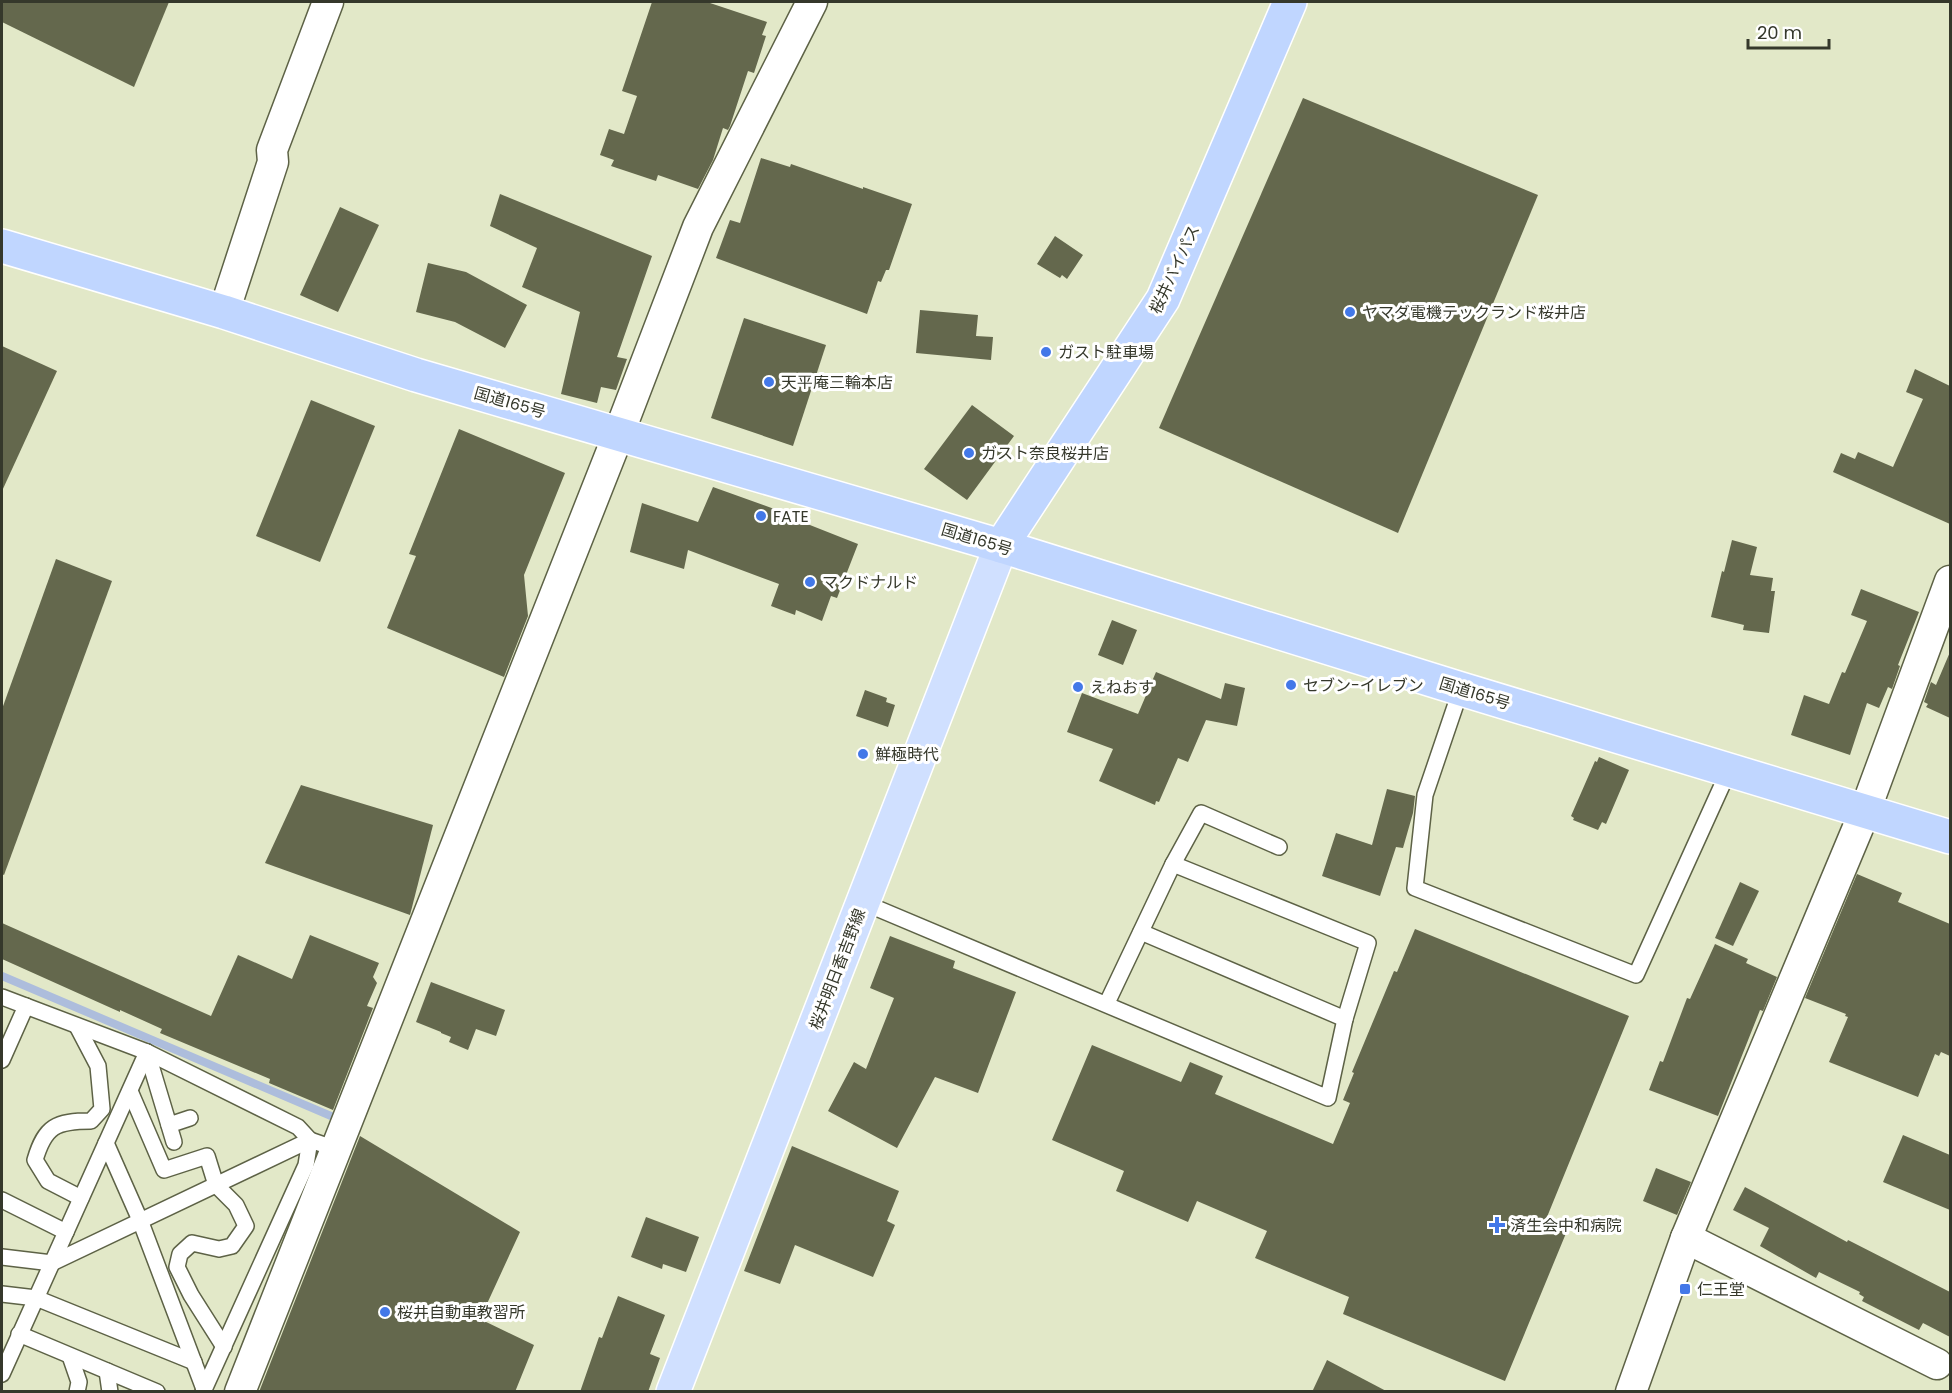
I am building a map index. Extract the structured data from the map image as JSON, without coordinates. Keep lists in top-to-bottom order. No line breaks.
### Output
{"streets":{"highway":["桜井バイパス","国道165号"],"main road":["桜井明日香吉野線"]},"crossings":[["桜井バイパス","国道165号"],["桜井バイパス","桜井明日香吉野線"],["国道165号","桜井明日香吉野線"]],"places":{"other":["ヤマダ電機テックランド桜井店","ガスト駐車場","天平庵三輪本店","ガスト奈良桜井店","FATE","マクドナルド","セブン-イレブン","えねおす","鮮極時代","桜井自動車教習所"],"health":["済生会中和病院"],"transit":["仁王堂"]},"scale_bar":"20 m"}
